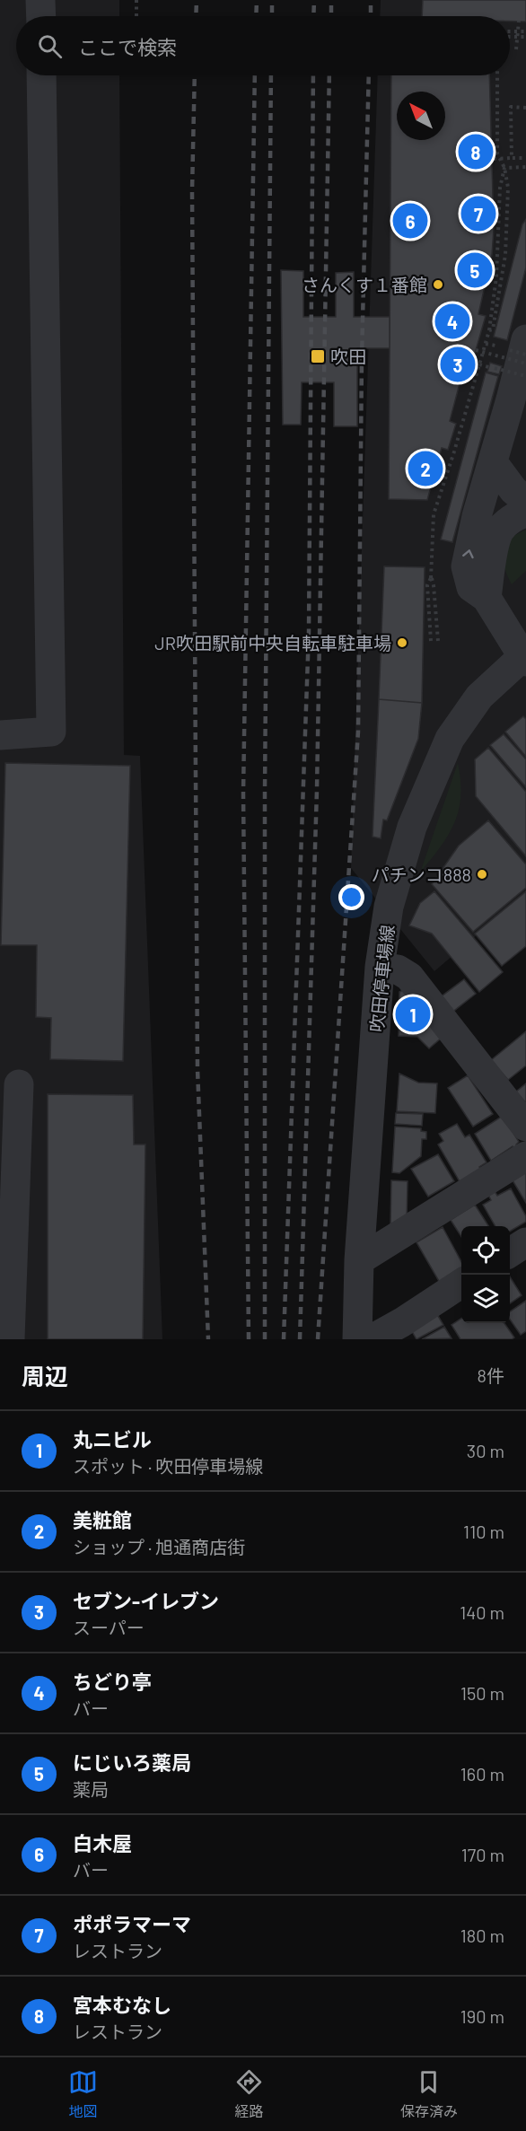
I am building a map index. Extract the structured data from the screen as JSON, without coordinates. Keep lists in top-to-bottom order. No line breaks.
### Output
{"streets":{"street":["吹田停車場線"]},"places":{"other":["さんくす１番館","JR吹田駅前中央自転車駐車場","パチンコ888"],"transit":["吹田"]},"north":"top left","page":{"search":"ここで検索","pins":["8","7","6","5","4","3","2","1"],"heading":["周辺","8件"],"list":[{"mark":"1","name":"丸ニビル","note":"スポット · 吹田停車場線","value":"30 m"},{"mark":"2","name":"美粧館","note":"ショップ · 旭通商店街","value":"110 m"},{"mark":"3","name":"セブン-イレブン","note":"スーパー","value":"140 m"},{"mark":"4","name":"ちどり亭","note":"バー","value":"150 m"},{"mark":"5","name":"にじいろ薬局","note":"薬局","value":"160 m"},{"mark":"6","name":"白木屋","note":"バー","value":"170 m"},{"mark":"7","name":"ポポラマーマ","note":"レストラン","value":"180 m"},{"mark":"8","name":"宮本むなし","note":"レストラン","value":"190 m"}],"nav":["地図","経路","保存済み"]}}
